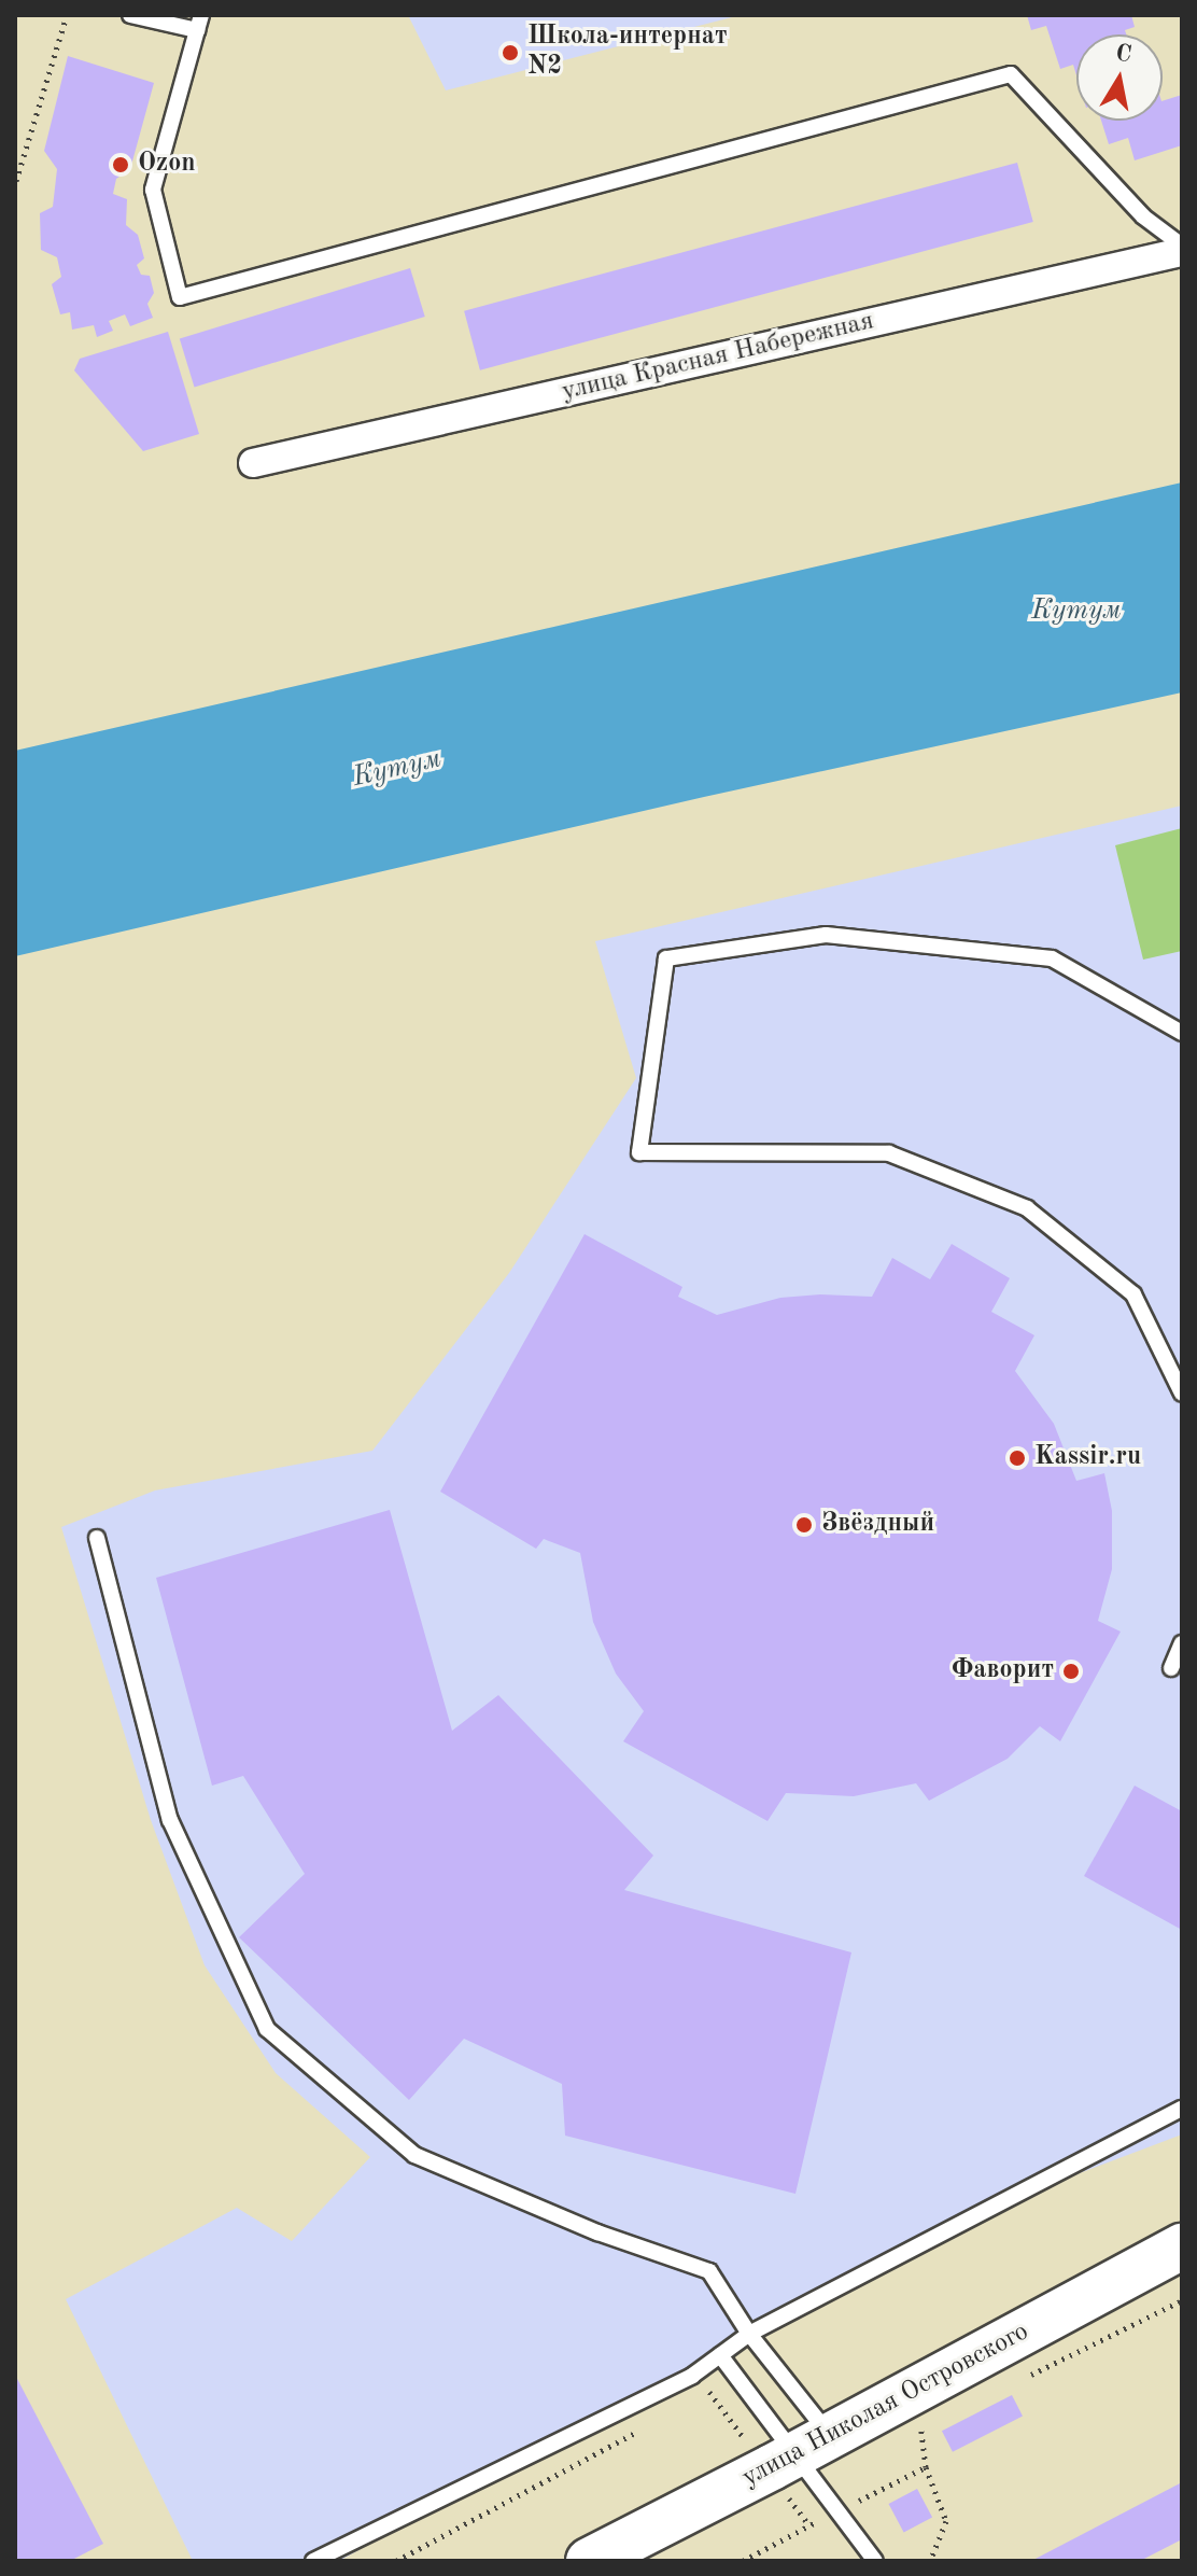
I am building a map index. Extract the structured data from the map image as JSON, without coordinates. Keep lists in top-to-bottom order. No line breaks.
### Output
{"streets":{"main road":["улица Николая Островского"],"street":["улица Красная Набережная"]},"water":["Кутум"],"places":["Школа-интернат N2","Ozon","Kassir.ru","Звёздный","Фаворит"],"north":"top"}
